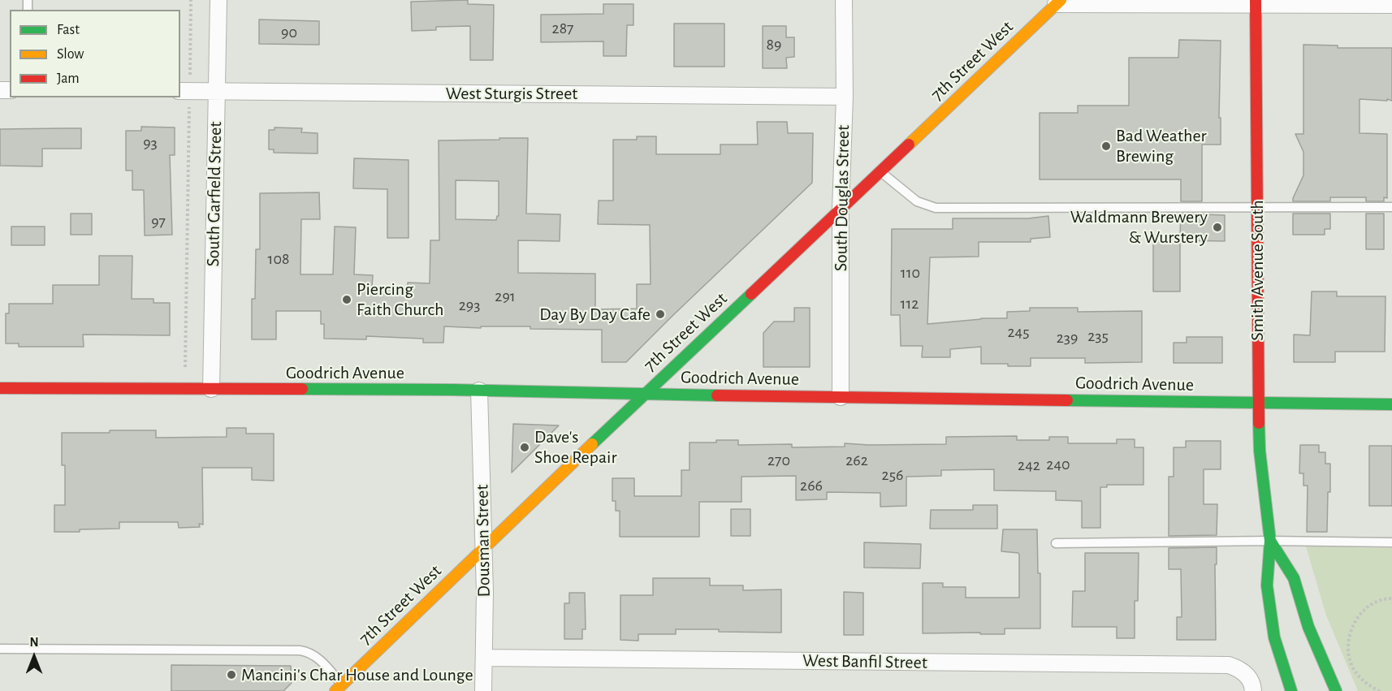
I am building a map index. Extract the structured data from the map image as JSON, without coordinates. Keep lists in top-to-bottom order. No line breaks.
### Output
{"streets":{"main road":["7th Street West","Smith Avenue South","Goodrich Avenue"],"street":["West Sturgis Street","South Garfield Street","South Douglas Street","Dousman Street","West Banfil Street"]},"crossings":[["7th Street West","South Douglas Street"],["7th Street West","Goodrich Avenue"],["7th Street West","Dousman Street"],["West Sturgis Street","South Garfield Street"],["West Sturgis Street","South Douglas Street"],["South Garfield Street","Goodrich Avenue"],["South Douglas Street","Goodrich Avenue"],["Smith Avenue South","Goodrich Avenue"],["Goodrich Avenue","Dousman Street"],["Dousman Street","West Banfil Street"]],"places":["Bad Weather Brewing","Waldmann Brewery & Wurstery","Piercing Faith Church","Day By Day Cafe","Dave's Shoe Repair","Mancini's Char House and Lounge"],"house_numbers":["287","90","89","93","97","108","110","291","112","293","245","235","239","270","262","240","242","256","266"],"legend":["Fast","Slow","Jam"],"north":"top"}
